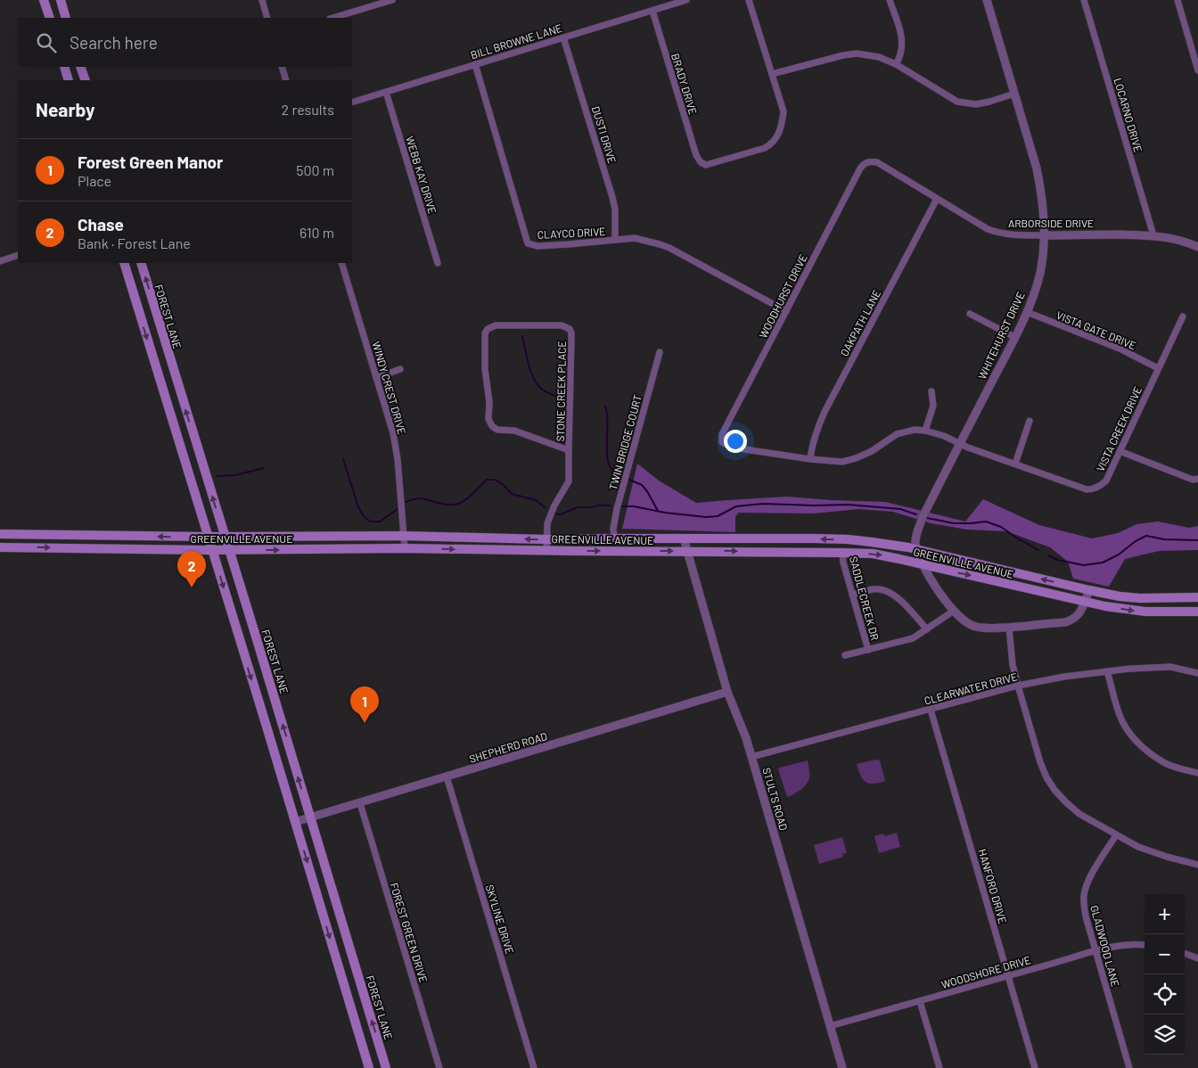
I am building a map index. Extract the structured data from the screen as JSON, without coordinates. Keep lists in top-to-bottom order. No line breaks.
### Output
{"streets":{"main road":["FOREST LANE","GREENVILLE AVENUE"],"street":["BILL BROWNE LANE","BRADY DRIVE","LOCARNO DRIVE","DUSTI DRIVE","WEBB KAY DRIVE","ARBORSIDE DRIVE","CLAYCO DRIVE","WOODHURST DRIVE","OAKPATH LANE","VISTA GATE DRIVE","WHITEHURST DRIVE","WINDY CREST DRIVE","STONE CREEK PLACE","VISTA CREEK DRIVE","TWIN BRIDGE COURT","SADDLECREEK DR","CLEARWATER DRIVE","SHEPHERD ROAD","STULTS ROAD","HANFORD DRIVE","SKYLINE DRIVE","FOREST GREEN DRIVE","GLADWOOD LANE","WOODSHORE DRIVE"]},"crossings":[["BILL BROWNE LANE","BRADY DRIVE"],["BILL BROWNE LANE","DUSTI DRIVE"],["BILL BROWNE LANE","WEBB KAY DRIVE"],["BILL BROWNE LANE","CLAYCO DRIVE"],["LOCARNO DRIVE","ARBORSIDE DRIVE"],["DUSTI DRIVE","CLAYCO DRIVE"],["ARBORSIDE DRIVE","WOODHURST DRIVE"],["ARBORSIDE DRIVE","OAKPATH LANE"],["ARBORSIDE DRIVE","WHITEHURST DRIVE"],["CLAYCO DRIVE","WOODHURST DRIVE"],["WOODHURST DRIVE","OAKPATH LANE"],["FOREST LANE","GREENVILLE AVENUE"],["FOREST LANE","SHEPHERD ROAD"],["VISTA GATE DRIVE","WHITEHURST DRIVE"],["VISTA GATE DRIVE","VISTA CREEK DRIVE"],["WHITEHURST DRIVE","VISTA CREEK DRIVE"],["WHITEHURST DRIVE","GREENVILLE AVENUE"],["WINDY CREST DRIVE","GREENVILLE AVENUE"],["STONE CREEK PLACE","GREENVILLE AVENUE"],["TWIN BRIDGE COURT","GREENVILLE AVENUE"],["GREENVILLE AVENUE","SADDLECREEK DR"],["GREENVILLE AVENUE","STULTS ROAD"],["CLEARWATER DRIVE","STULTS ROAD"],["CLEARWATER DRIVE","HANFORD DRIVE"],["SHEPHERD ROAD","STULTS ROAD"],["SHEPHERD ROAD","SKYLINE DRIVE"],["SHEPHERD ROAD","FOREST GREEN DRIVE"],["STULTS ROAD","WOODSHORE DRIVE"],["HANFORD DRIVE","WOODSHORE DRIVE"],["GLADWOOD LANE","WOODSHORE DRIVE"]],"page":{"search":"Search here","heading":["Nearby","2 results"],"list":[{"mark":"1","name":"Forest Green Manor","note":"Place","value":"500 m"},{"mark":"2","name":"Chase","note":"Bank · Forest Lane","value":"610 m"}],"pins":["2","1"],"map_buttons":["+","−"]}}
